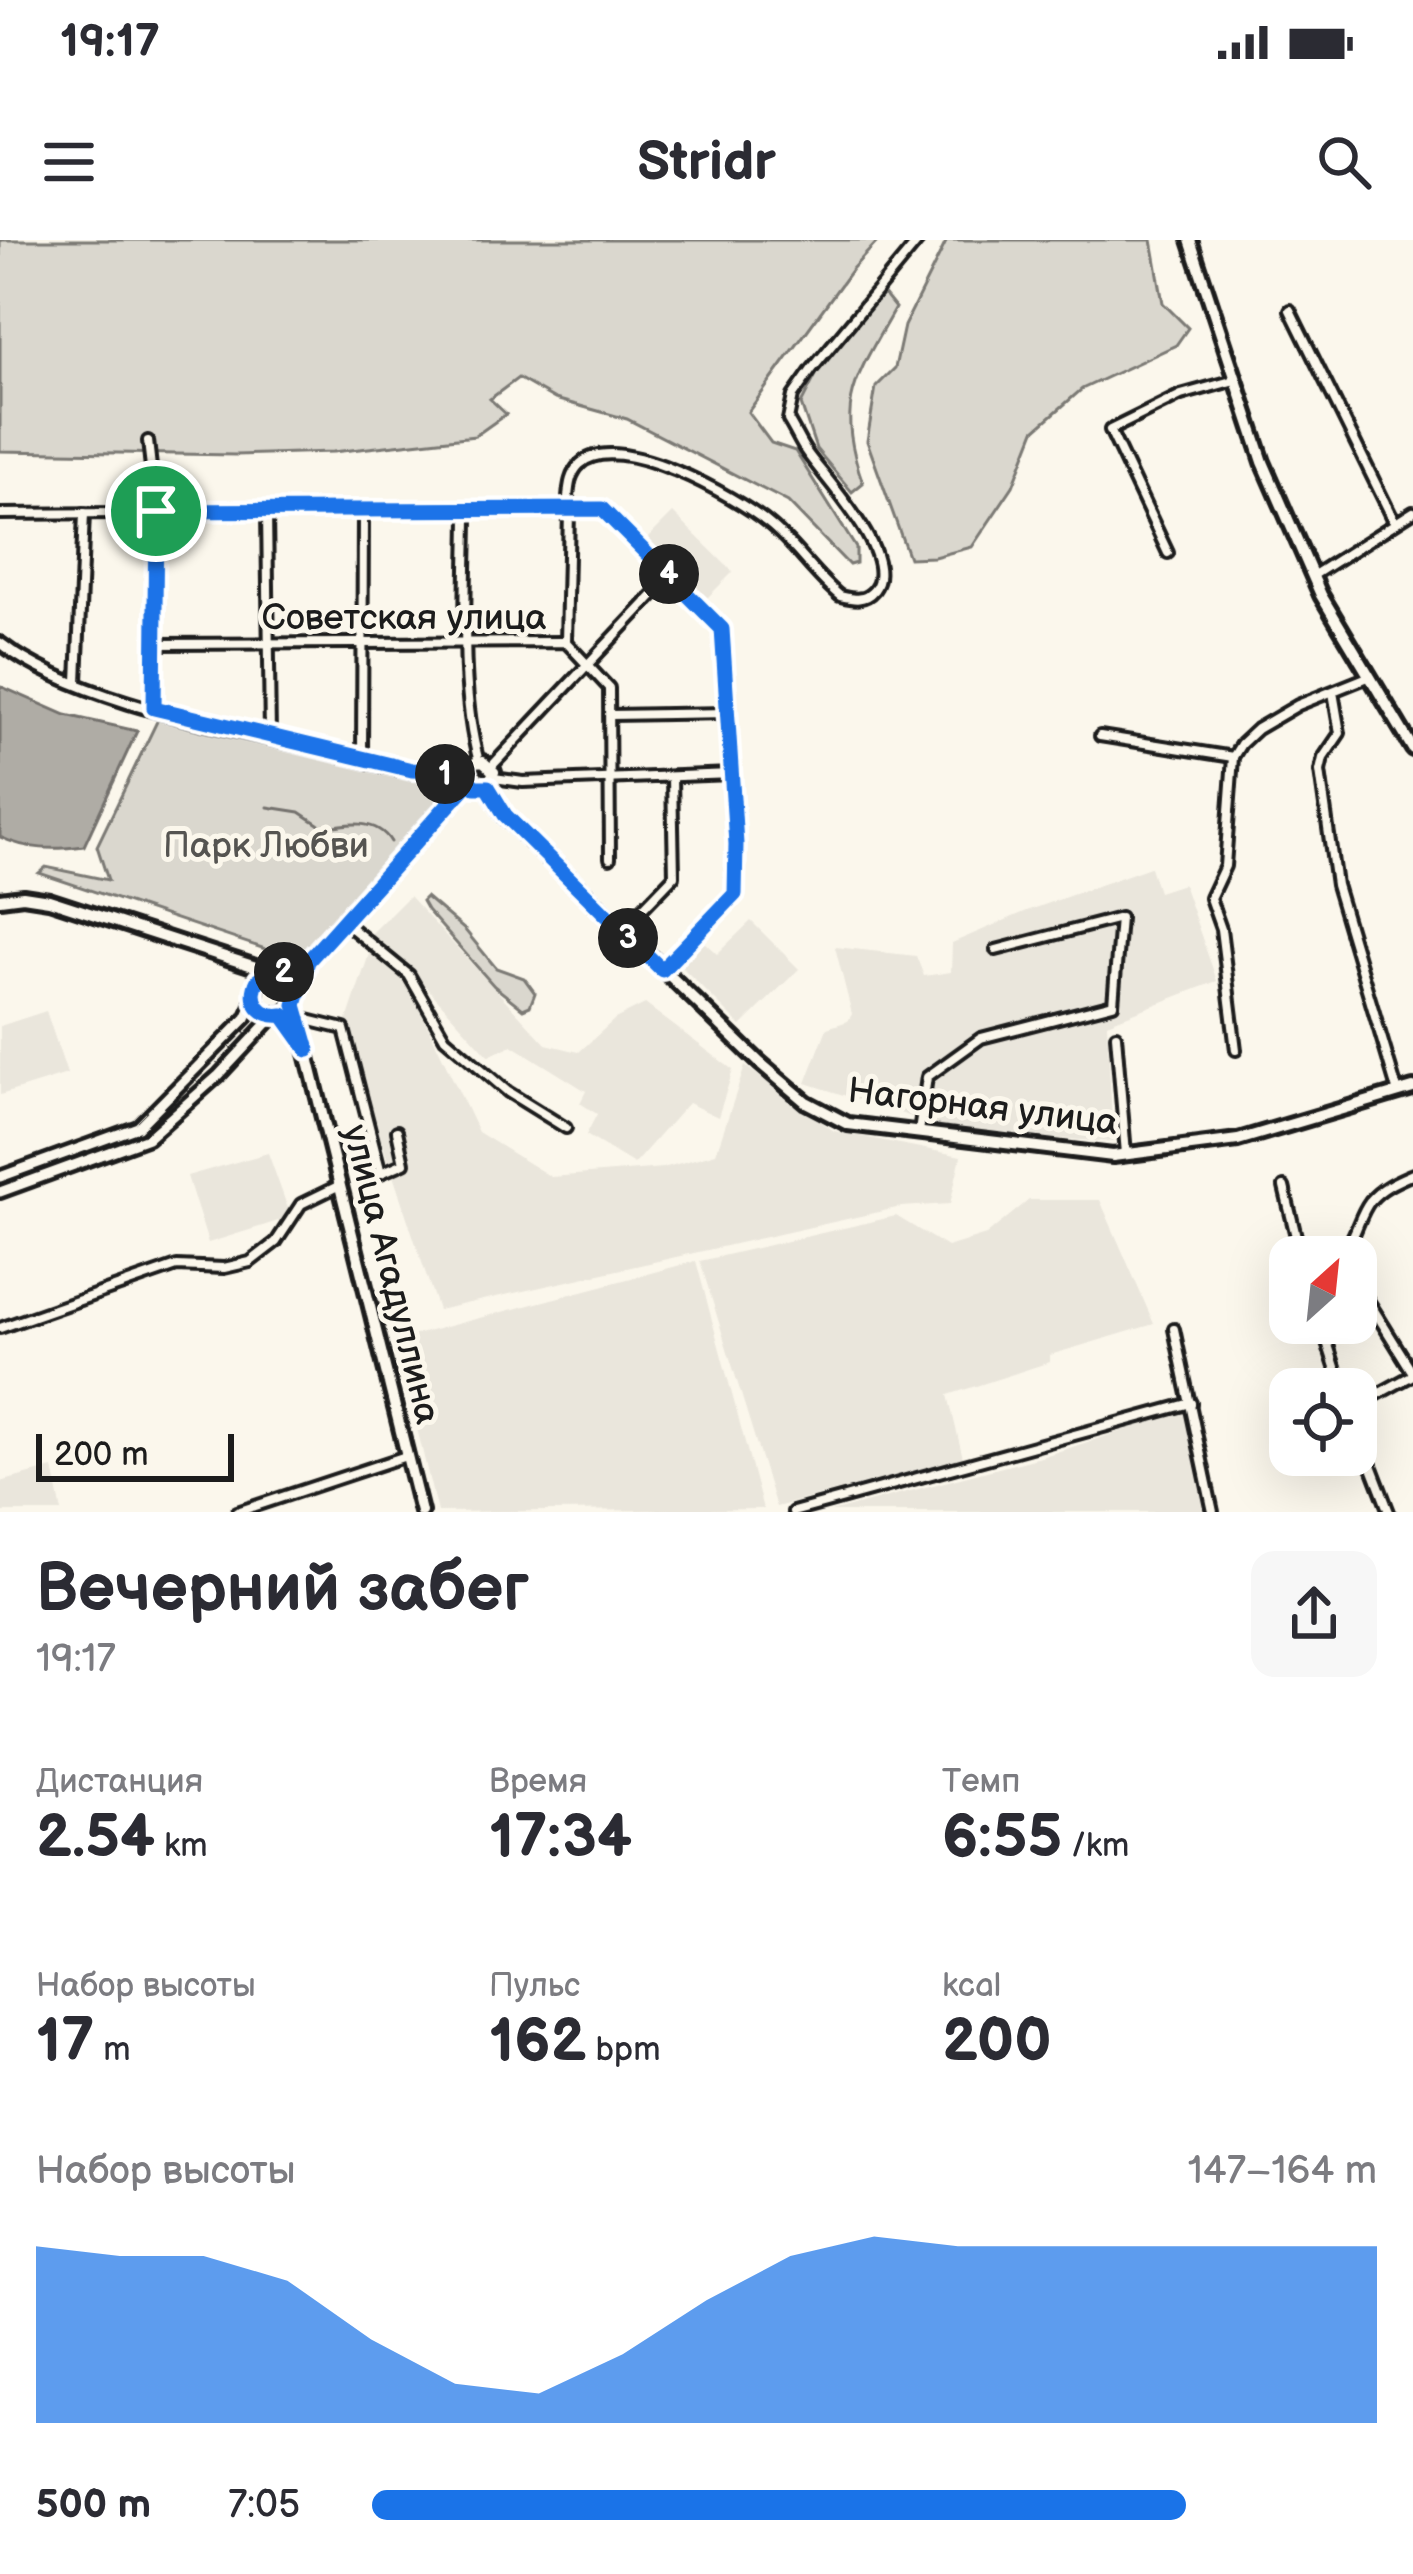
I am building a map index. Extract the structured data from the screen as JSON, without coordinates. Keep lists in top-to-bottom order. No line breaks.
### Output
{"streets":{"main road":["Нагорная улица","улица Агадуллина"],"street":["Советская улица"]},"parks":["Парк Любви"],"scale_bar":"200 m","north":"top right","page":{"status":"19:17","header":"Stridr","pins":["4","1","3","2"],"scale":"200 m","heading":["Вечерний забег","19:17"],"stats":[["Дистанция","2.54 km"],["Время","17:34"],["Темп","6:55 /km"],["Набор высоты","17 m"],["Пульс","162 bpm"],["kcal","200"]],"chart":["Набор высоты","147–164 m"],"list":[{"name":"500 m","note":"7:05"}]}}
